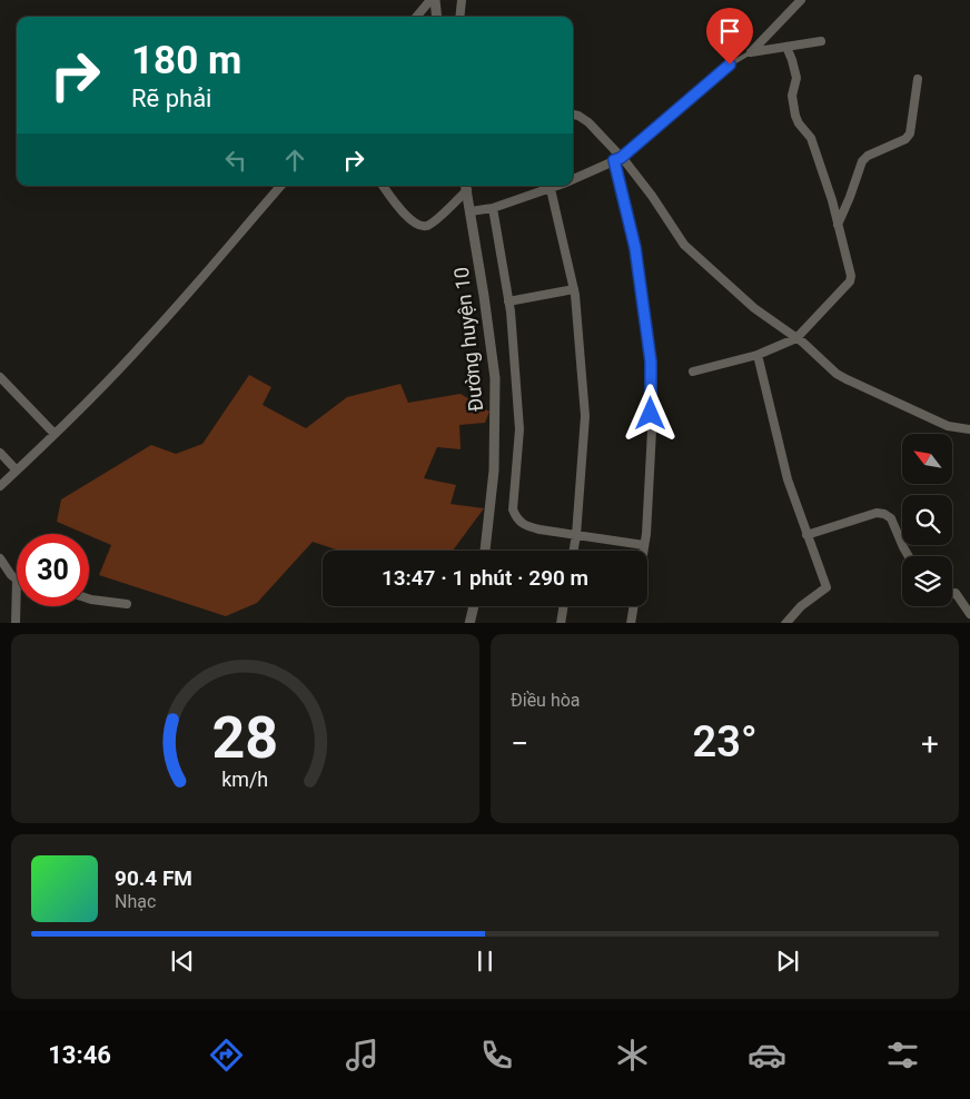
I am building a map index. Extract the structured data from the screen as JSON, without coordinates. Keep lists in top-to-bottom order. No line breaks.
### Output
{"streets":{"street":["Đường huyện 10"]},"north":"top left","page":{"turn":["180 m","Rẽ phải"],"limit":"30","trip":"13:47 · 1 phút · 290 m","tile":"Điều hòa","heat":["−","23°","+"],"song":["90.4 FM","Nhạc"],"tabs":"13:46","gauge":["28","km/h"]}}
